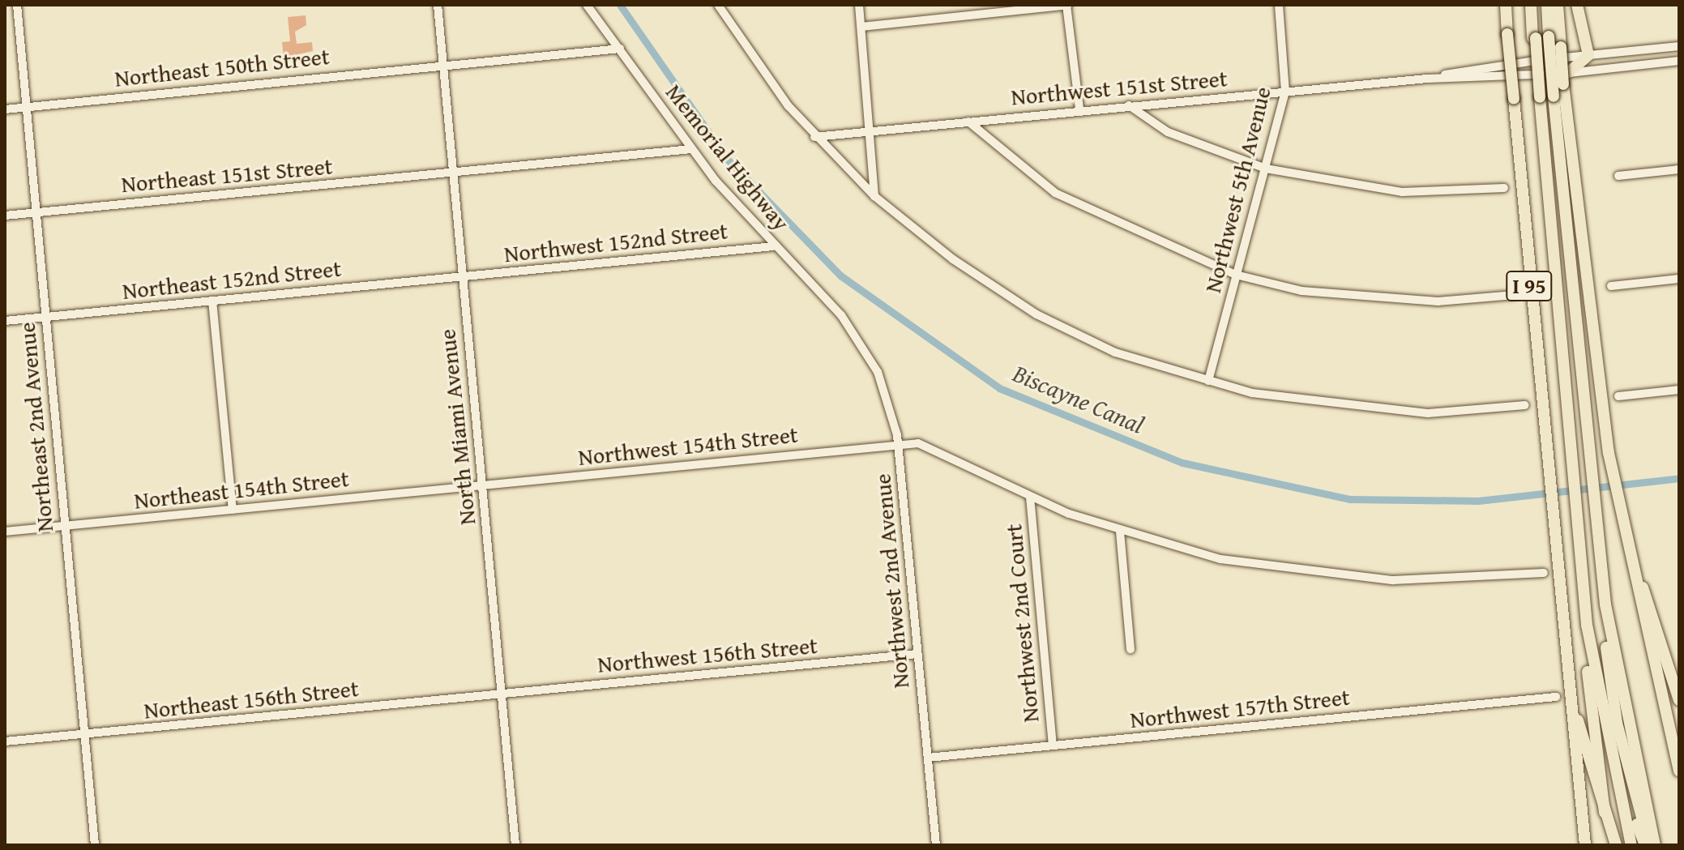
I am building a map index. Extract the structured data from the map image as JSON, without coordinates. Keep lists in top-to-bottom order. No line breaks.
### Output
{"streets":{"highway":["I 95"],"street":["Northeast 150th Street","Northwest 151st Street","Memorial Highway","Northeast 151st Street","Northwest 5th Avenue","Northwest 152nd Street","Northeast 152nd Street","Northeast 2nd Avenue","North Miami Avenue","Northwest 154th Street","Northeast 154th Street","Northwest 2nd Avenue","Northwest 2nd Court","Northwest 156th Street","Northeast 156th Street","Northwest 157th Street"]},"crossings":[["Northeast 150th Street","Memorial Highway"],["Northeast 150th Street","Northeast 2nd Avenue"],["Northeast 150th Street","North Miami Avenue"],["Northwest 151st Street","Northwest 5th Avenue"],["Memorial Highway","Northwest 152nd Street"],["Memorial Highway","Northwest 2nd Avenue"],["Northeast 151st Street","Northeast 2nd Avenue"],["Northeast 151st Street","North Miami Avenue"],["Northwest 152nd Street","Northeast 152nd Street"],["Northwest 152nd Street","North Miami Avenue"],["Northeast 152nd Street","Northeast 2nd Avenue"],["Northeast 152nd Street","North Miami Avenue"],["Northeast 2nd Avenue","Northeast 154th Street"],["Northeast 2nd Avenue","Northeast 156th Street"],["North Miami Avenue","Northwest 154th Street"],["North Miami Avenue","Northeast 154th Street"],["North Miami Avenue","Northwest 156th Street"],["North Miami Avenue","Northeast 156th Street"],["Northwest 154th Street","Northeast 154th Street"],["Northwest 154th Street","Northwest 2nd Avenue"],["Northwest 154th Street","Northwest 2nd Court"],["Northwest 2nd Avenue","Northwest 156th Street"],["Northwest 2nd Avenue","Northwest 157th Street"],["Northwest 2nd Court","Northwest 157th Street"],["Northwest 156th Street","Northeast 156th Street"]],"water":["Biscayne Canal"]}
